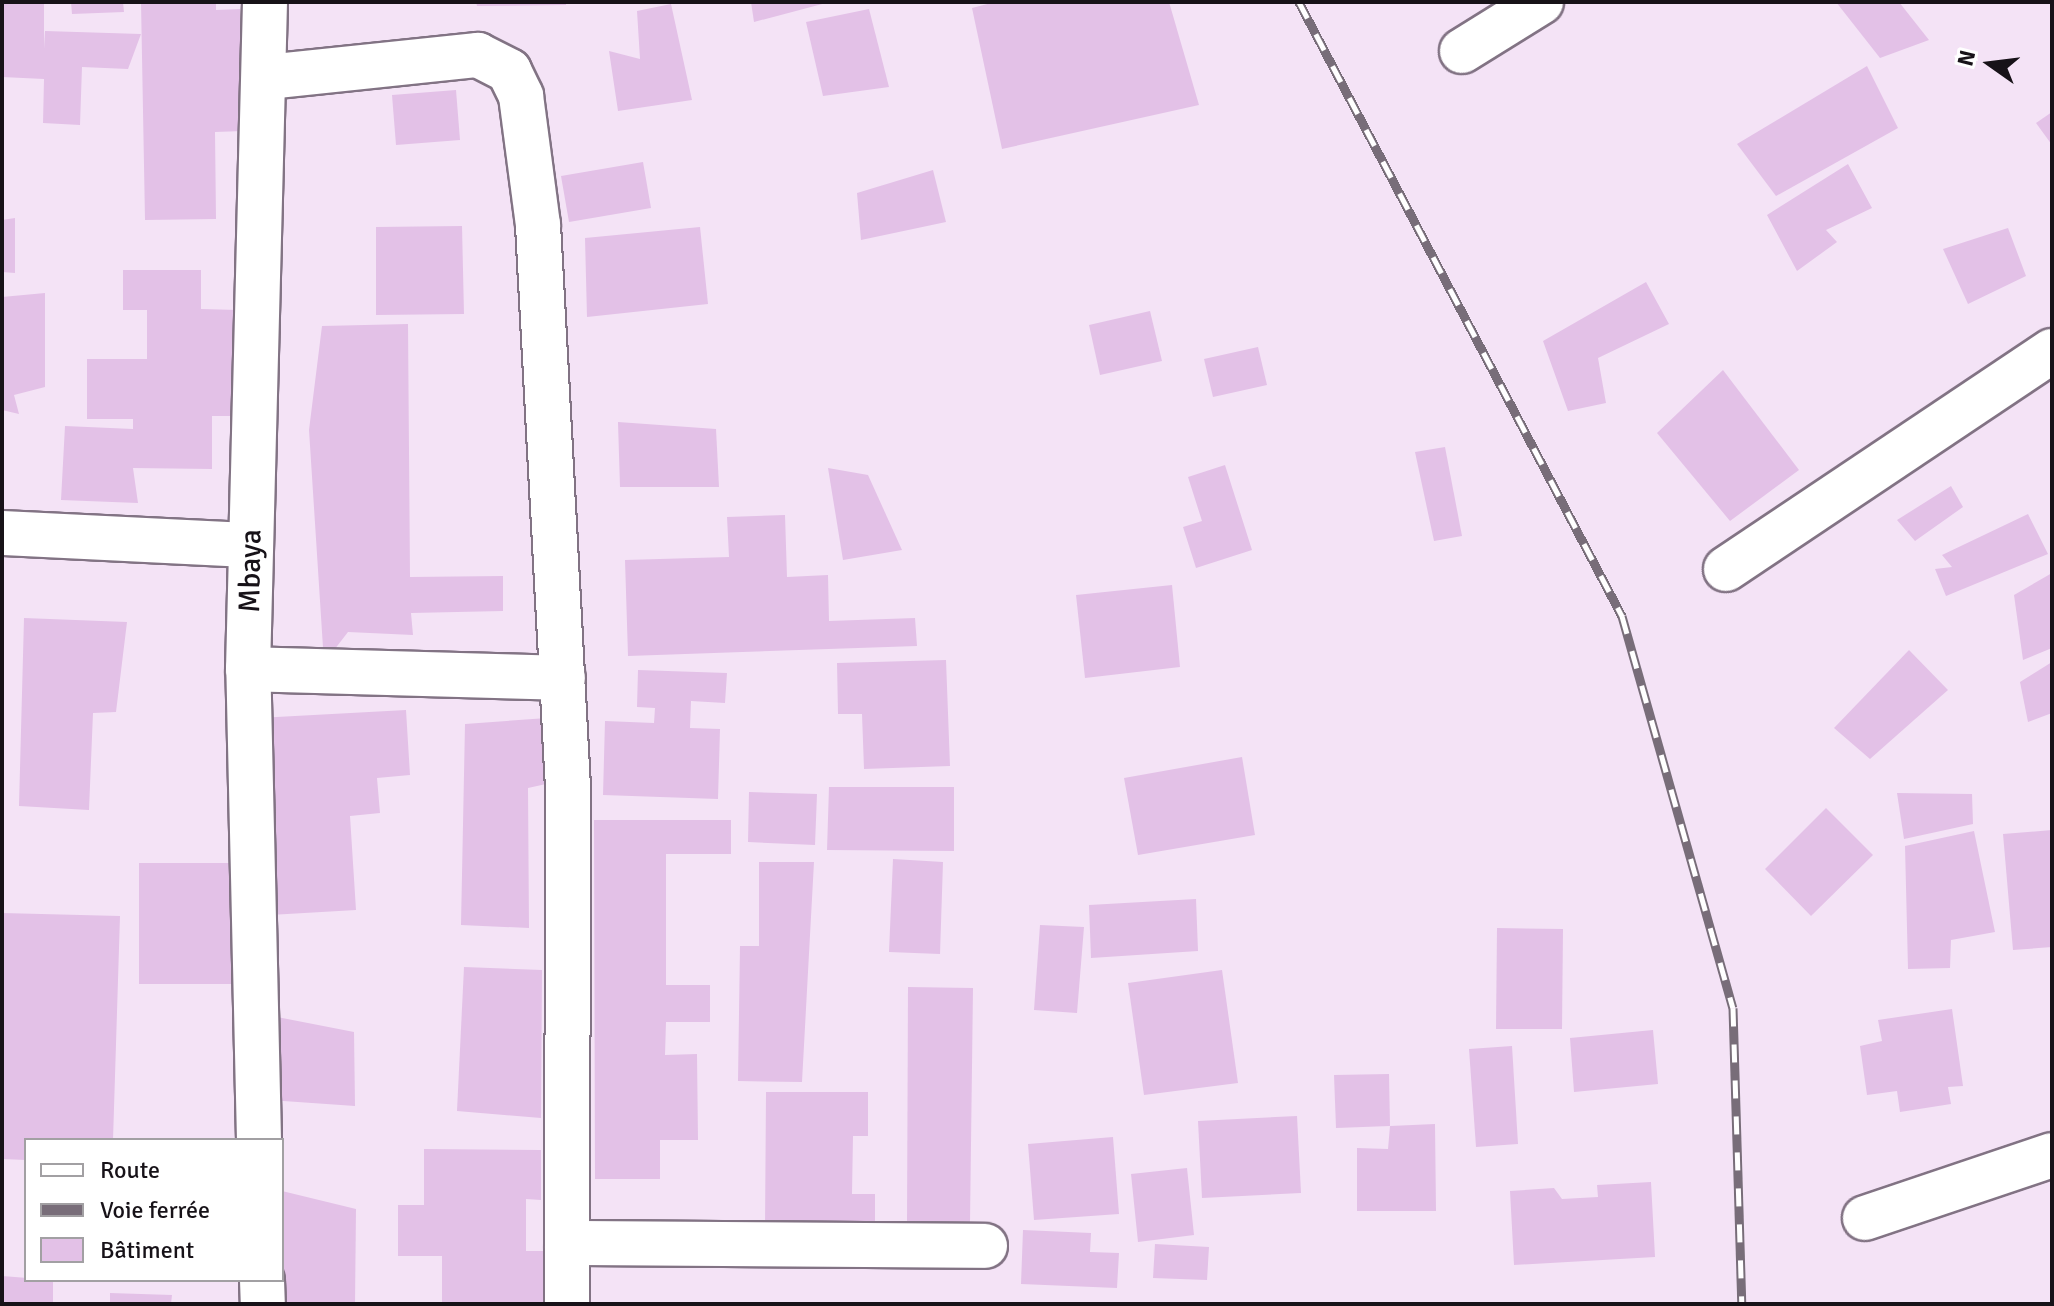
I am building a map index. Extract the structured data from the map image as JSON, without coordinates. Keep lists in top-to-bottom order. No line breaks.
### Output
{"streets":{"street":["Mbaya"]},"legend":["Route","Voie ferrée","Bâtiment"],"north":"left"}
